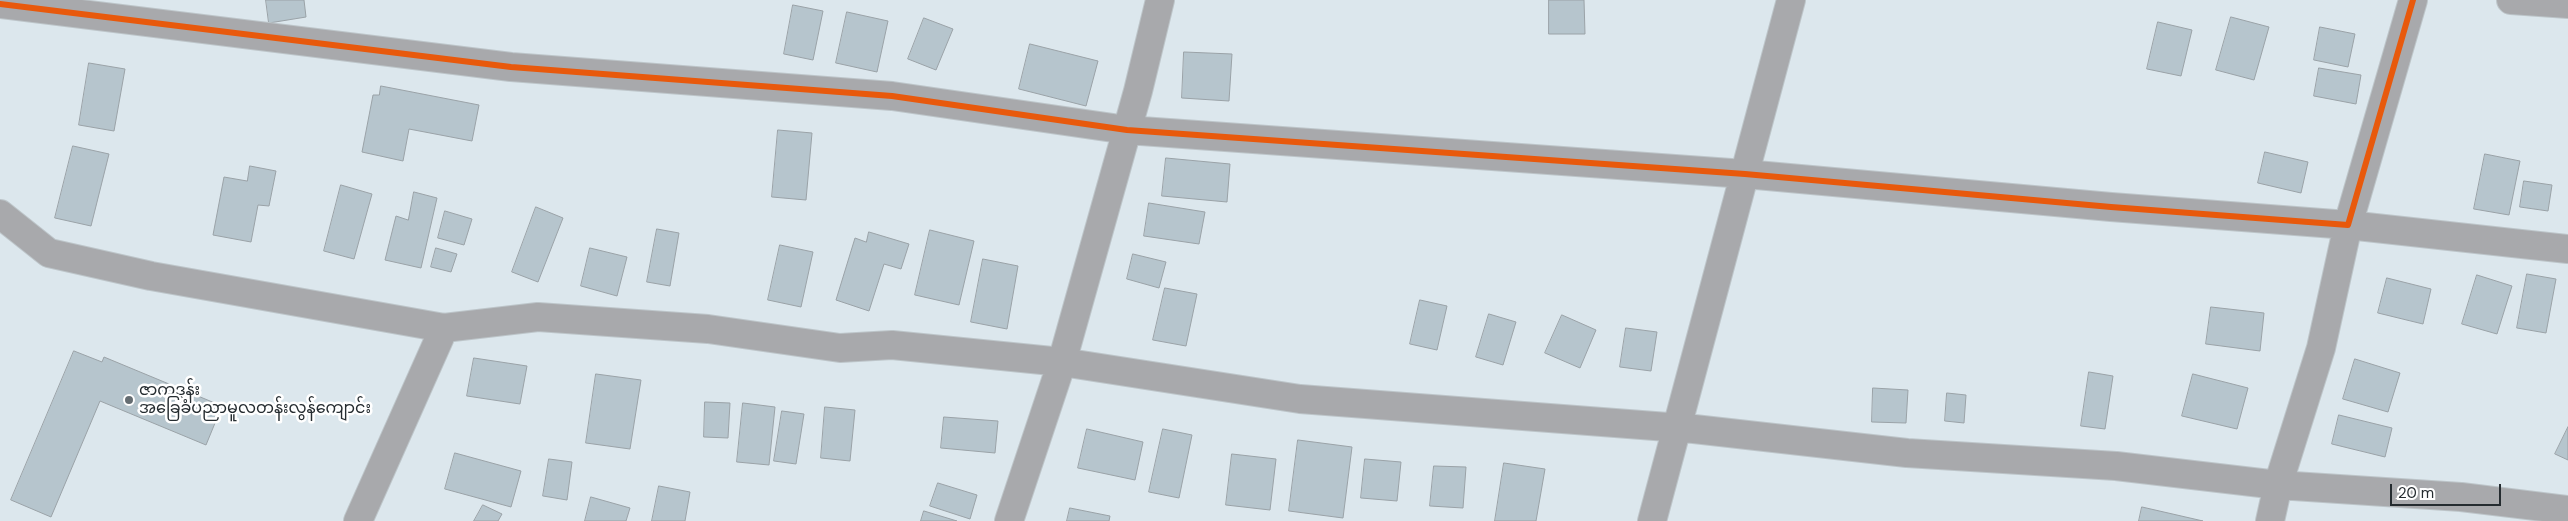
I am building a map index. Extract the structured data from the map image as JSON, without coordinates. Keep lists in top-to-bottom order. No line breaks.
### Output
{"places":["ဇာကဒွန်း အခြေခံပညာမူလတန်းလွန်ကျောင်း"],"scale_bar":"20 m"}
